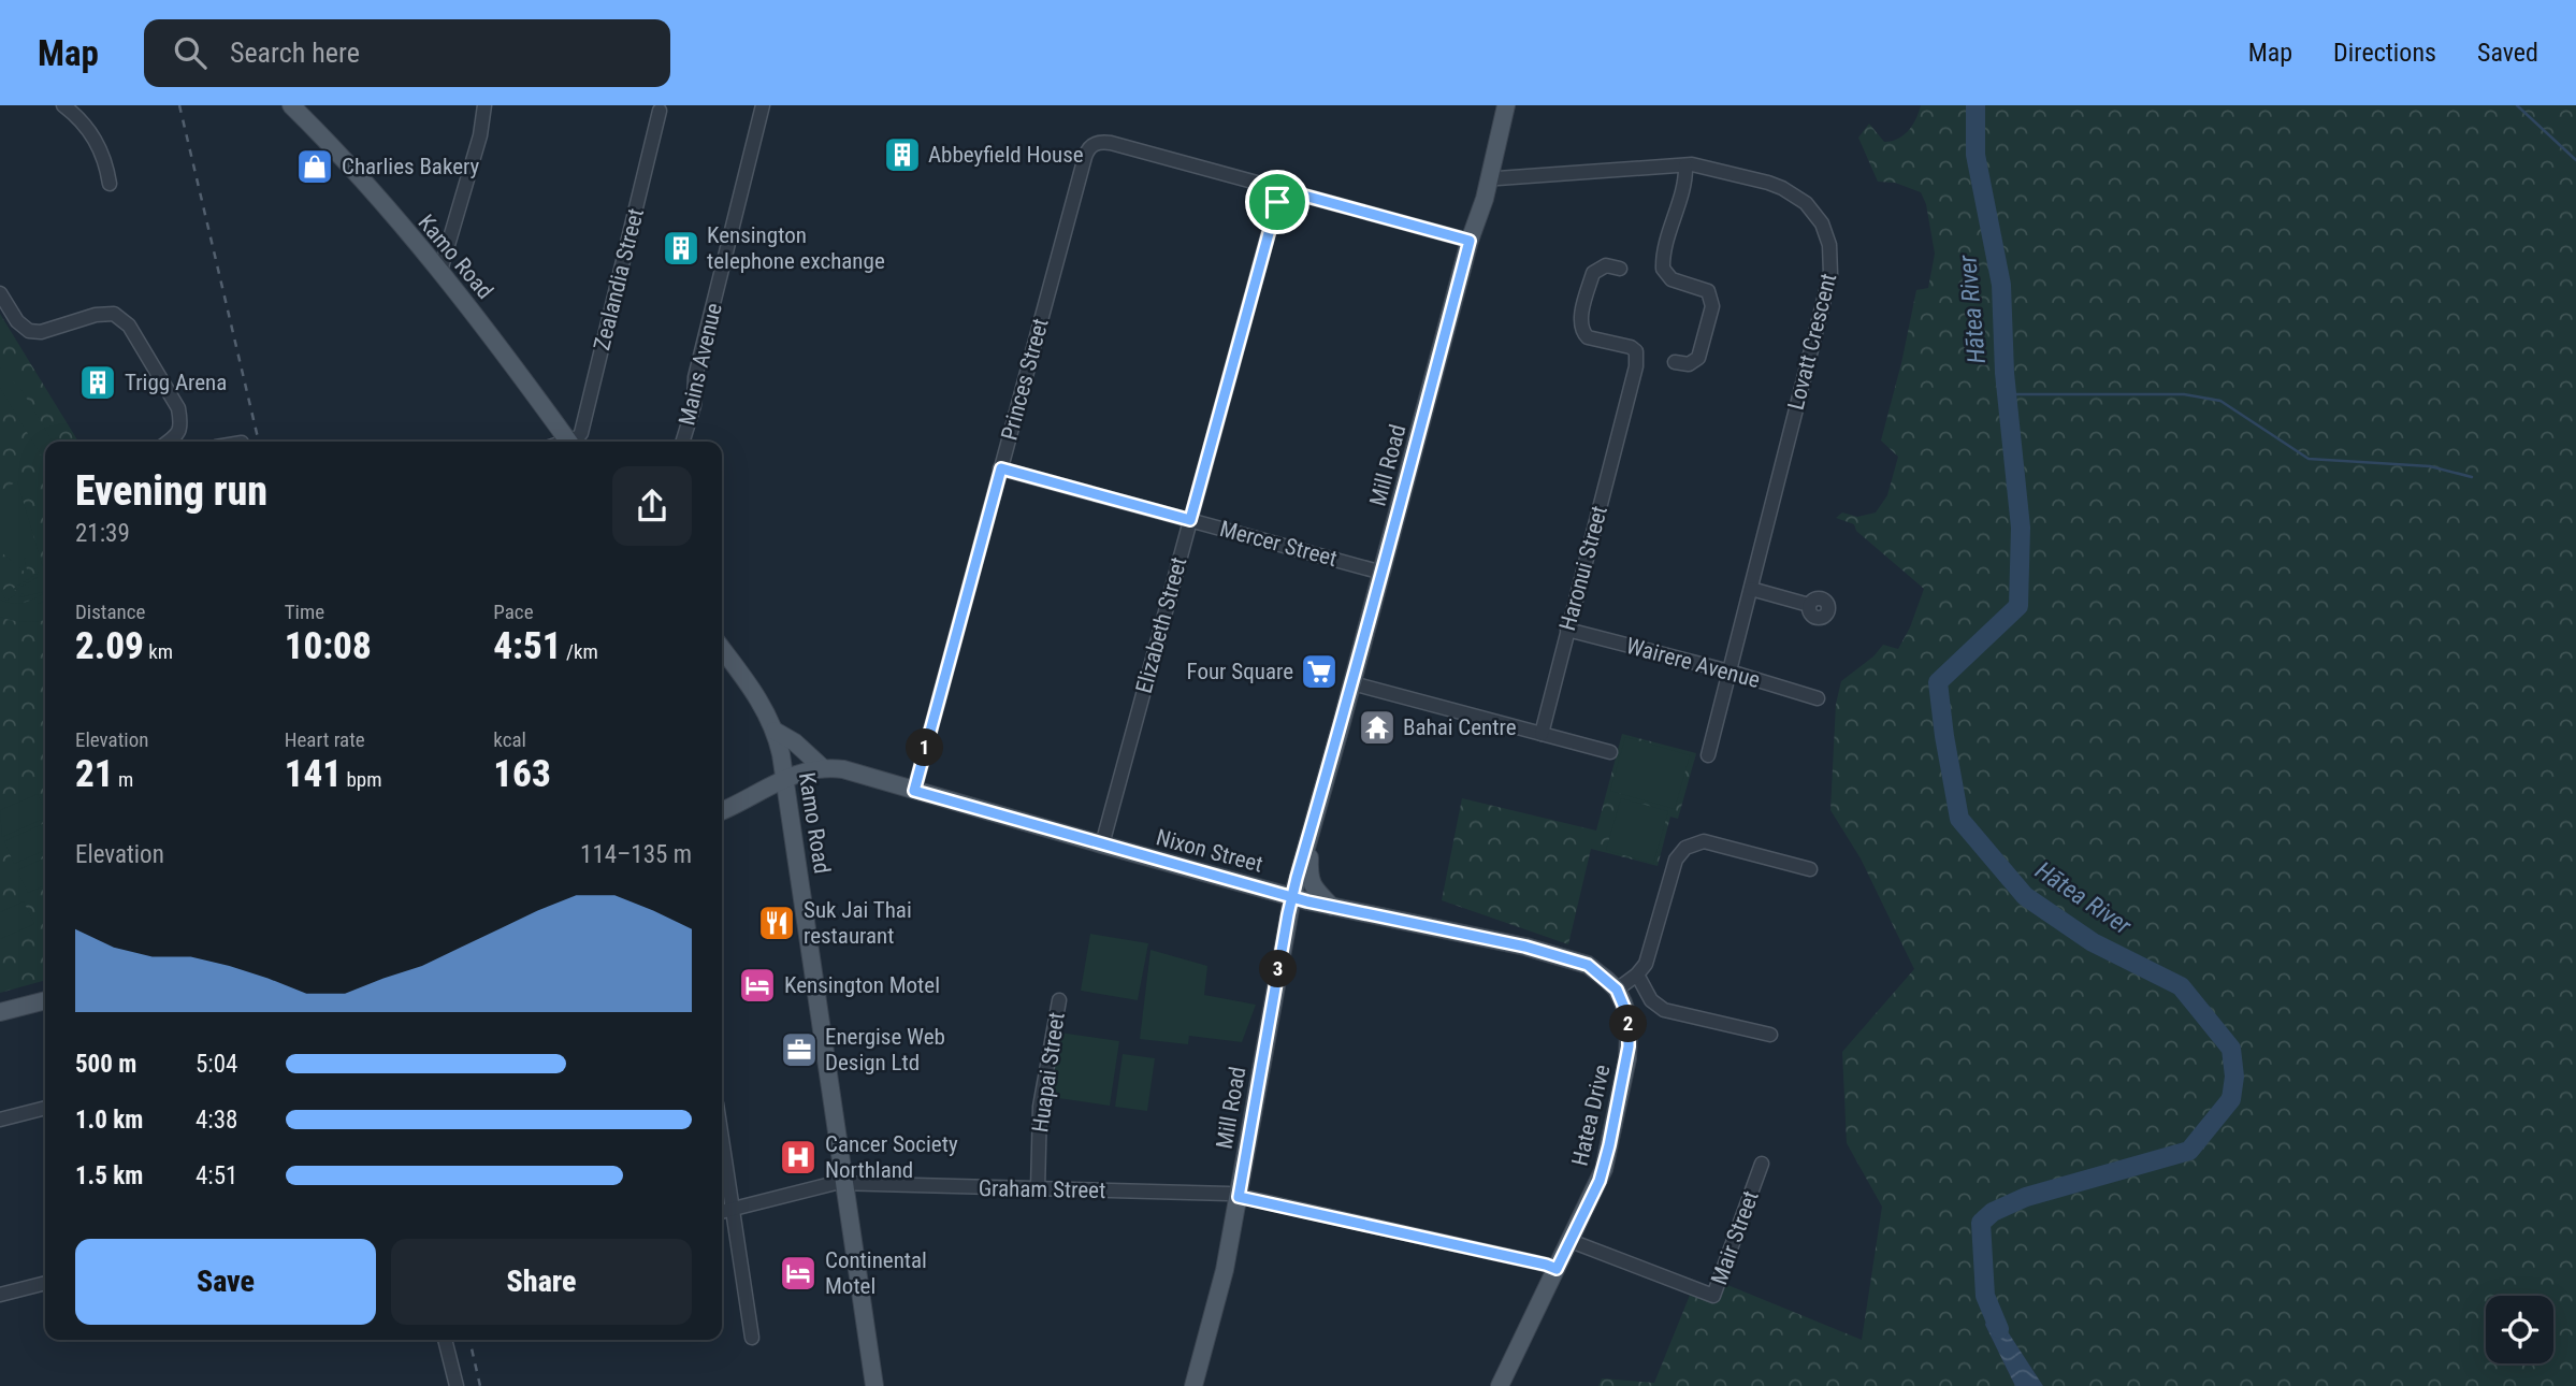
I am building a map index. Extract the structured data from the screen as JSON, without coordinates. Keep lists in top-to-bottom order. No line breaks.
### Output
{"streets":{"main road":["Kamo Road","Mill Road","Nixon Street","Hatea Drive"],"street":["Zealandia Street","Lovatt Crescent","Mains Avenue","Princes Street","Mercer Street","Haronui Street","Elizabeth Street","Wairere Avenue","Huapai Street","Graham Street","Mair Street"]},"crossings":[["Kamo Road","Nixon Street"],["Kamo Road","Graham Street"],["Lovatt Crescent","Mill Road"],["Lovatt Crescent","Wairere Avenue"],["Princes Street","Mercer Street"],["Princes Street","Elizabeth Street"],["Princes Street","Nixon Street"],["Mill Road","Mercer Street"],["Mill Road","Nixon Street"],["Mill Road","Graham Street"],["Mercer Street","Elizabeth Street"],["Haronui Street","Wairere Avenue"],["Elizabeth Street","Nixon Street"],["Nixon Street","Hatea Drive"],["Huapai Street","Graham Street"],["Hatea Drive","Mair Street"]],"water":["Hātea River"],"places":{"building":["Abbeyfield House","Kensington telephone exchange","Trigg Arena"],"shop":["Charlies Bakery"],"supermarket":["Four Square"],"temple":["Bahai Centre"],"restaurant":["Suk Jai Thai restaurant"],"hotel":["Kensington Motel","Continental Motel"],"office":["Energise Web Design Ltd"],"hospital":["Cancer Society Northland"]},"page":{"header":"Map","search":"Search here","nav":["Map","Directions","Saved"],"heading":["Evening run","21:39"],"stats":[["Distance","2.09 km"],["Time","10:08"],["Pace","4:51 /km"],["Elevation","21 m"],["Heart rate","141 bpm"],["kcal","163"]],"pins":["1","3","2"],"chart":["Elevation","114–135 m"],"list":[{"name":"500 m","note":"5:04"},{"name":"1.0 km","note":"4:38"},{"name":"1.5 km","note":"4:51"}],"buttons":["Save","Share"]}}
